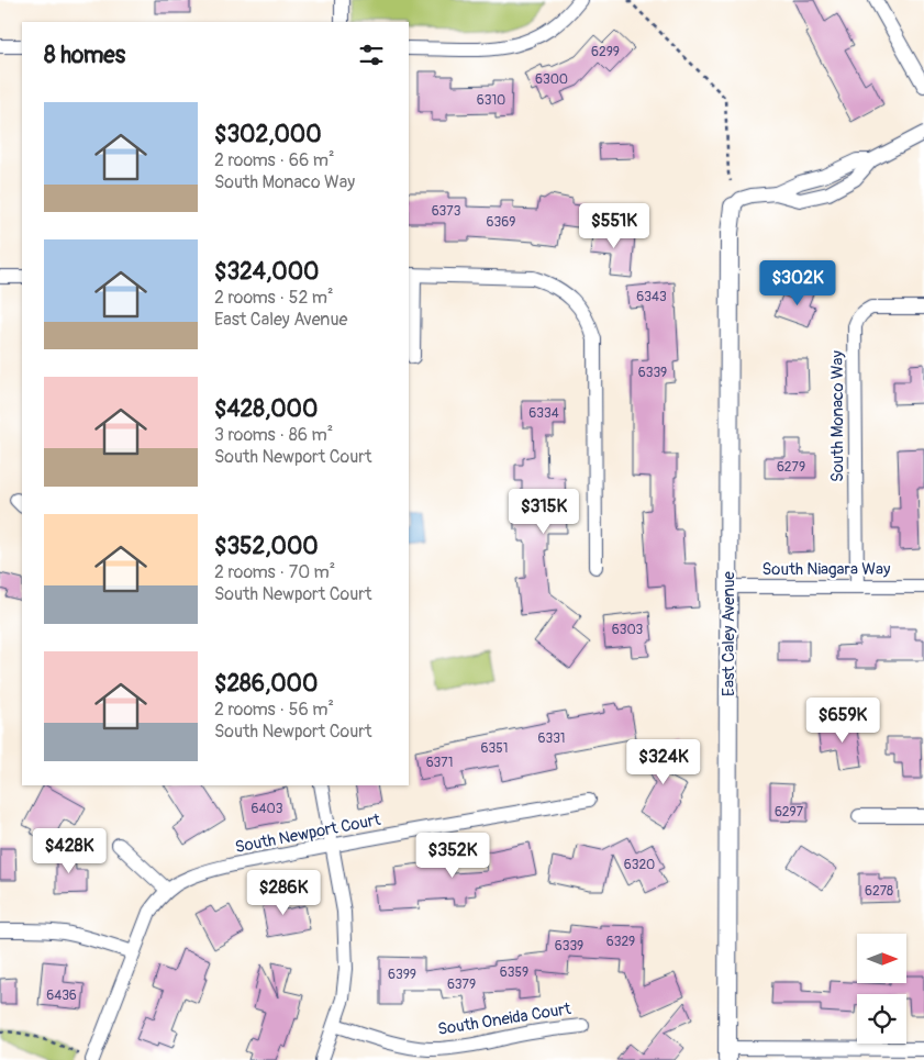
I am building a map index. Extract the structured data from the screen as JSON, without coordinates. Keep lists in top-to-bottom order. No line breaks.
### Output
{"streets":{"street":["South Monaco Way","South Niagara Way","East Caley Avenue","South Newport Court","South Oneida Court"]},"crossings":[["South Monaco Way","South Niagara Way"],["South Niagara Way","East Caley Avenue"]],"house_numbers":["6299","6300","6310","6373","6369","6343","6339","6334","6279","6303","6331","6351","6371","6403","6297","6320","6278","6329","6339","6359","6399","6379","6436"],"north":"right","page":{"heading":"8 homes","list":[{"name":"$302,000","note":"2 rooms · 66 m² · South Monaco Way"},{"name":"$324,000","note":"2 rooms · 52 m² · East Caley Avenue"},{"name":"$428,000","note":"3 rooms · 86 m² · South Newport Court"},{"name":"$352,000","note":"2 rooms · 70 m² · South Newport Court"},{"name":"$286,000","note":"2 rooms · 56 m² · South Newport Court"}],"price":["$551K","$302K","$315K","$659K","$324K","$428K","$352K","$286K"]}}
